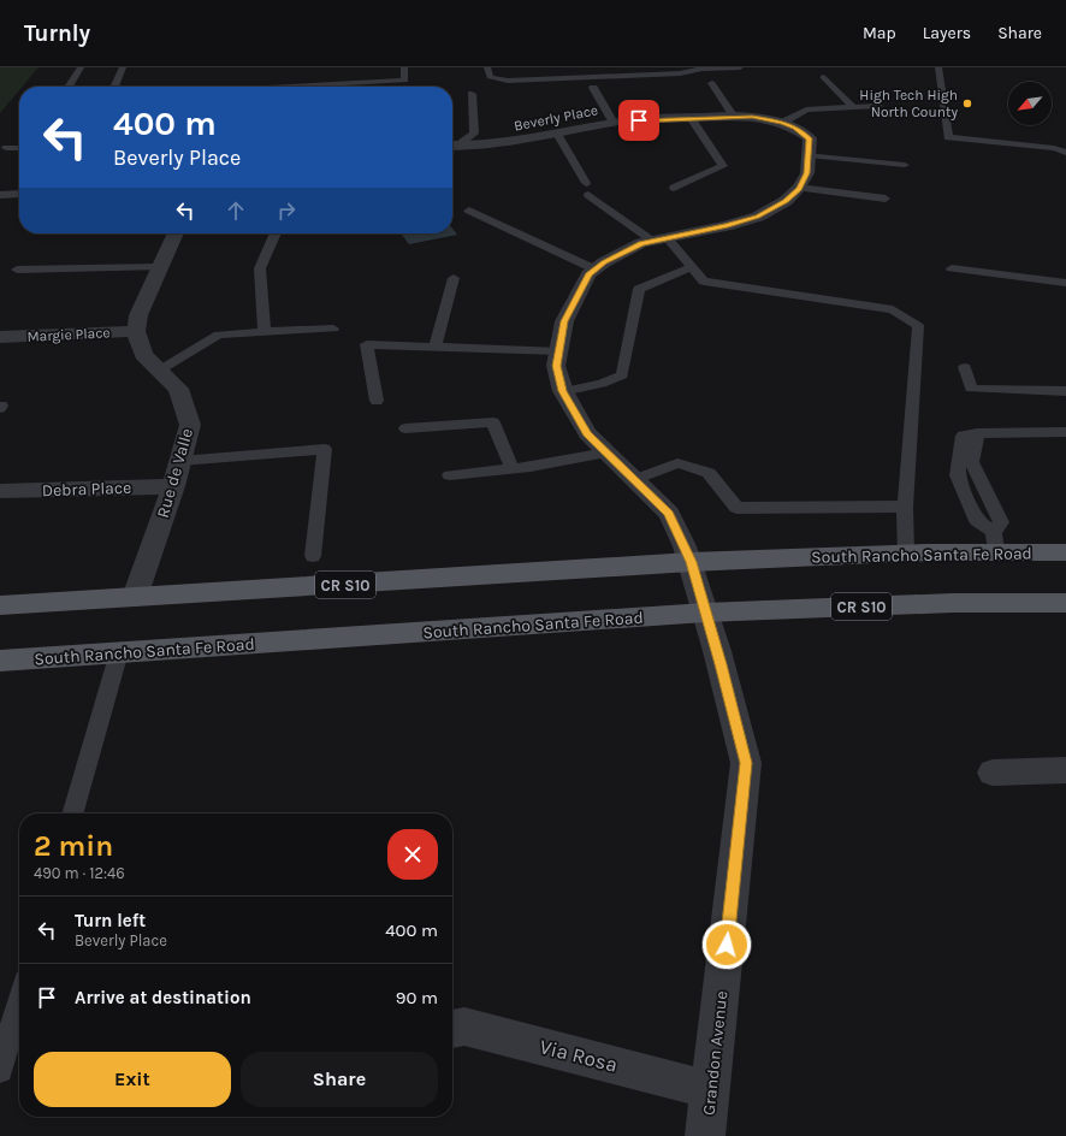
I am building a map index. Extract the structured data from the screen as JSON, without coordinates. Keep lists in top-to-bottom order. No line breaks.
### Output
{"streets":{"main road":["South Rancho Santa Fe Road","CR S10"],"street":["Beverly Place","Margie Place","Rue de Valle","Debra Place","Grandon Avenue","Via Rosa"]},"crossings":[["Beverly Place","Grandon Avenue"],["Margie Place","Rue de Valle"],["Rue de Valle","Debra Place"],["Rue de Valle","South Rancho Santa Fe Road"],["South Rancho Santa Fe Road","Grandon Avenue"],["Grandon Avenue","Via Rosa"]],"places":["High Tech High North County"],"north":"bottom left","page":{"header":"Turnly","nav":["Map","Layers","Share"],"turn":["400 m","Beverly Place"],"heading":["2 min","490 m · 12:46"],"list":[{"name":"Turn left","note":"Beverly Place","value":"400 m"},{"name":"Arrive at destination","value":"90 m"}],"buttons":["Exit","Share"]}}
